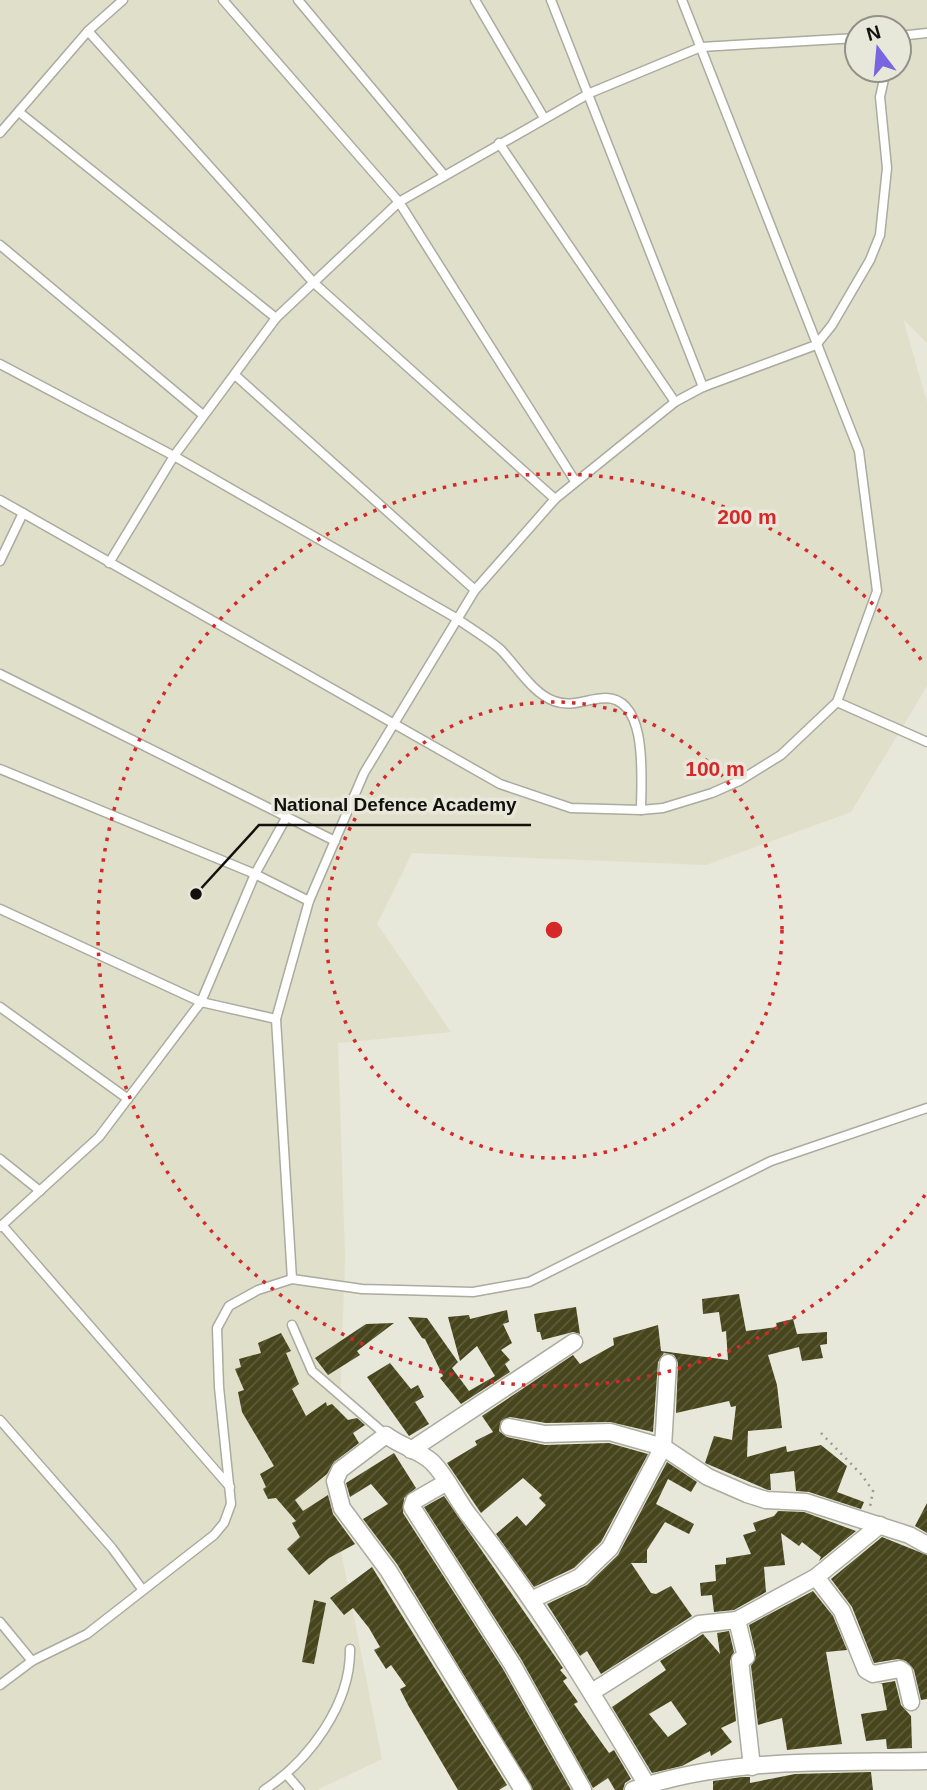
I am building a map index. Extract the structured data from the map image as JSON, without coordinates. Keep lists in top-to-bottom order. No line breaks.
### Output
{"places":["National Defence Academy"],"north":"top","rings":["200 m","100 m"]}
